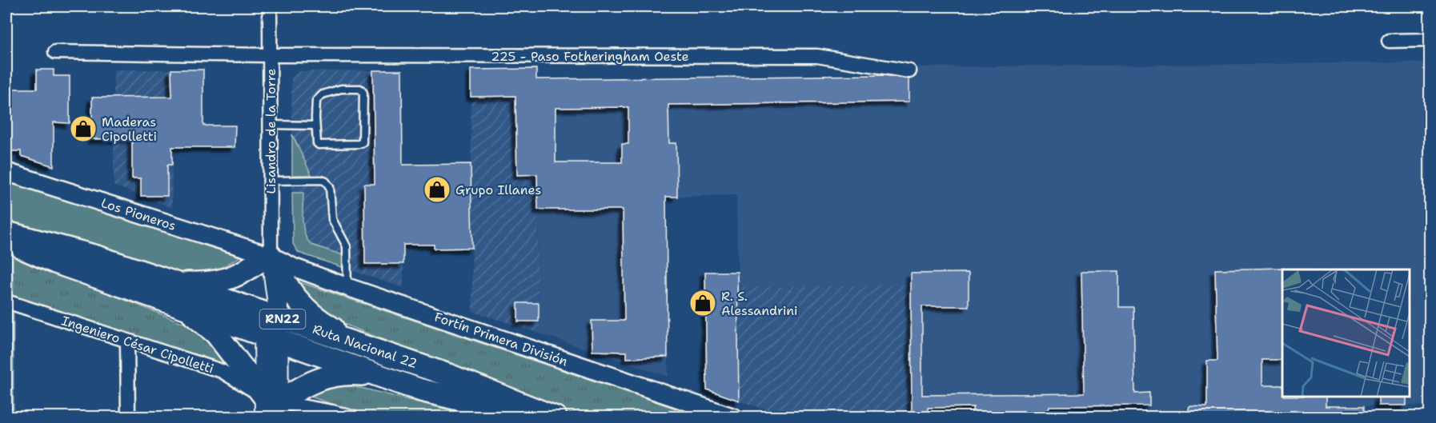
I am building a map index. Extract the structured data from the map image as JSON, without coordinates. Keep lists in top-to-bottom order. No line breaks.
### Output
{"streets":{"highway":["RN22","Ruta Nacional 22"],"street":["225 - Paso Fotheringham Oeste","Lisandro de la Torre","Los Pioneros","Fortín Primera División","Ingeniero César Cipolletti"]},"crossings":[["225 - Paso Fotheringham Oeste","Lisandro de la Torre"],["Lisandro de la Torre","Los Pioneros"],["Lisandro de la Torre","Fortín Primera División"],["Los Pioneros","Fortín Primera División"]],"places":{"shop":["Maderas Cipolletti","Grupo Illanes","R. S. Alessandrini"]}}
